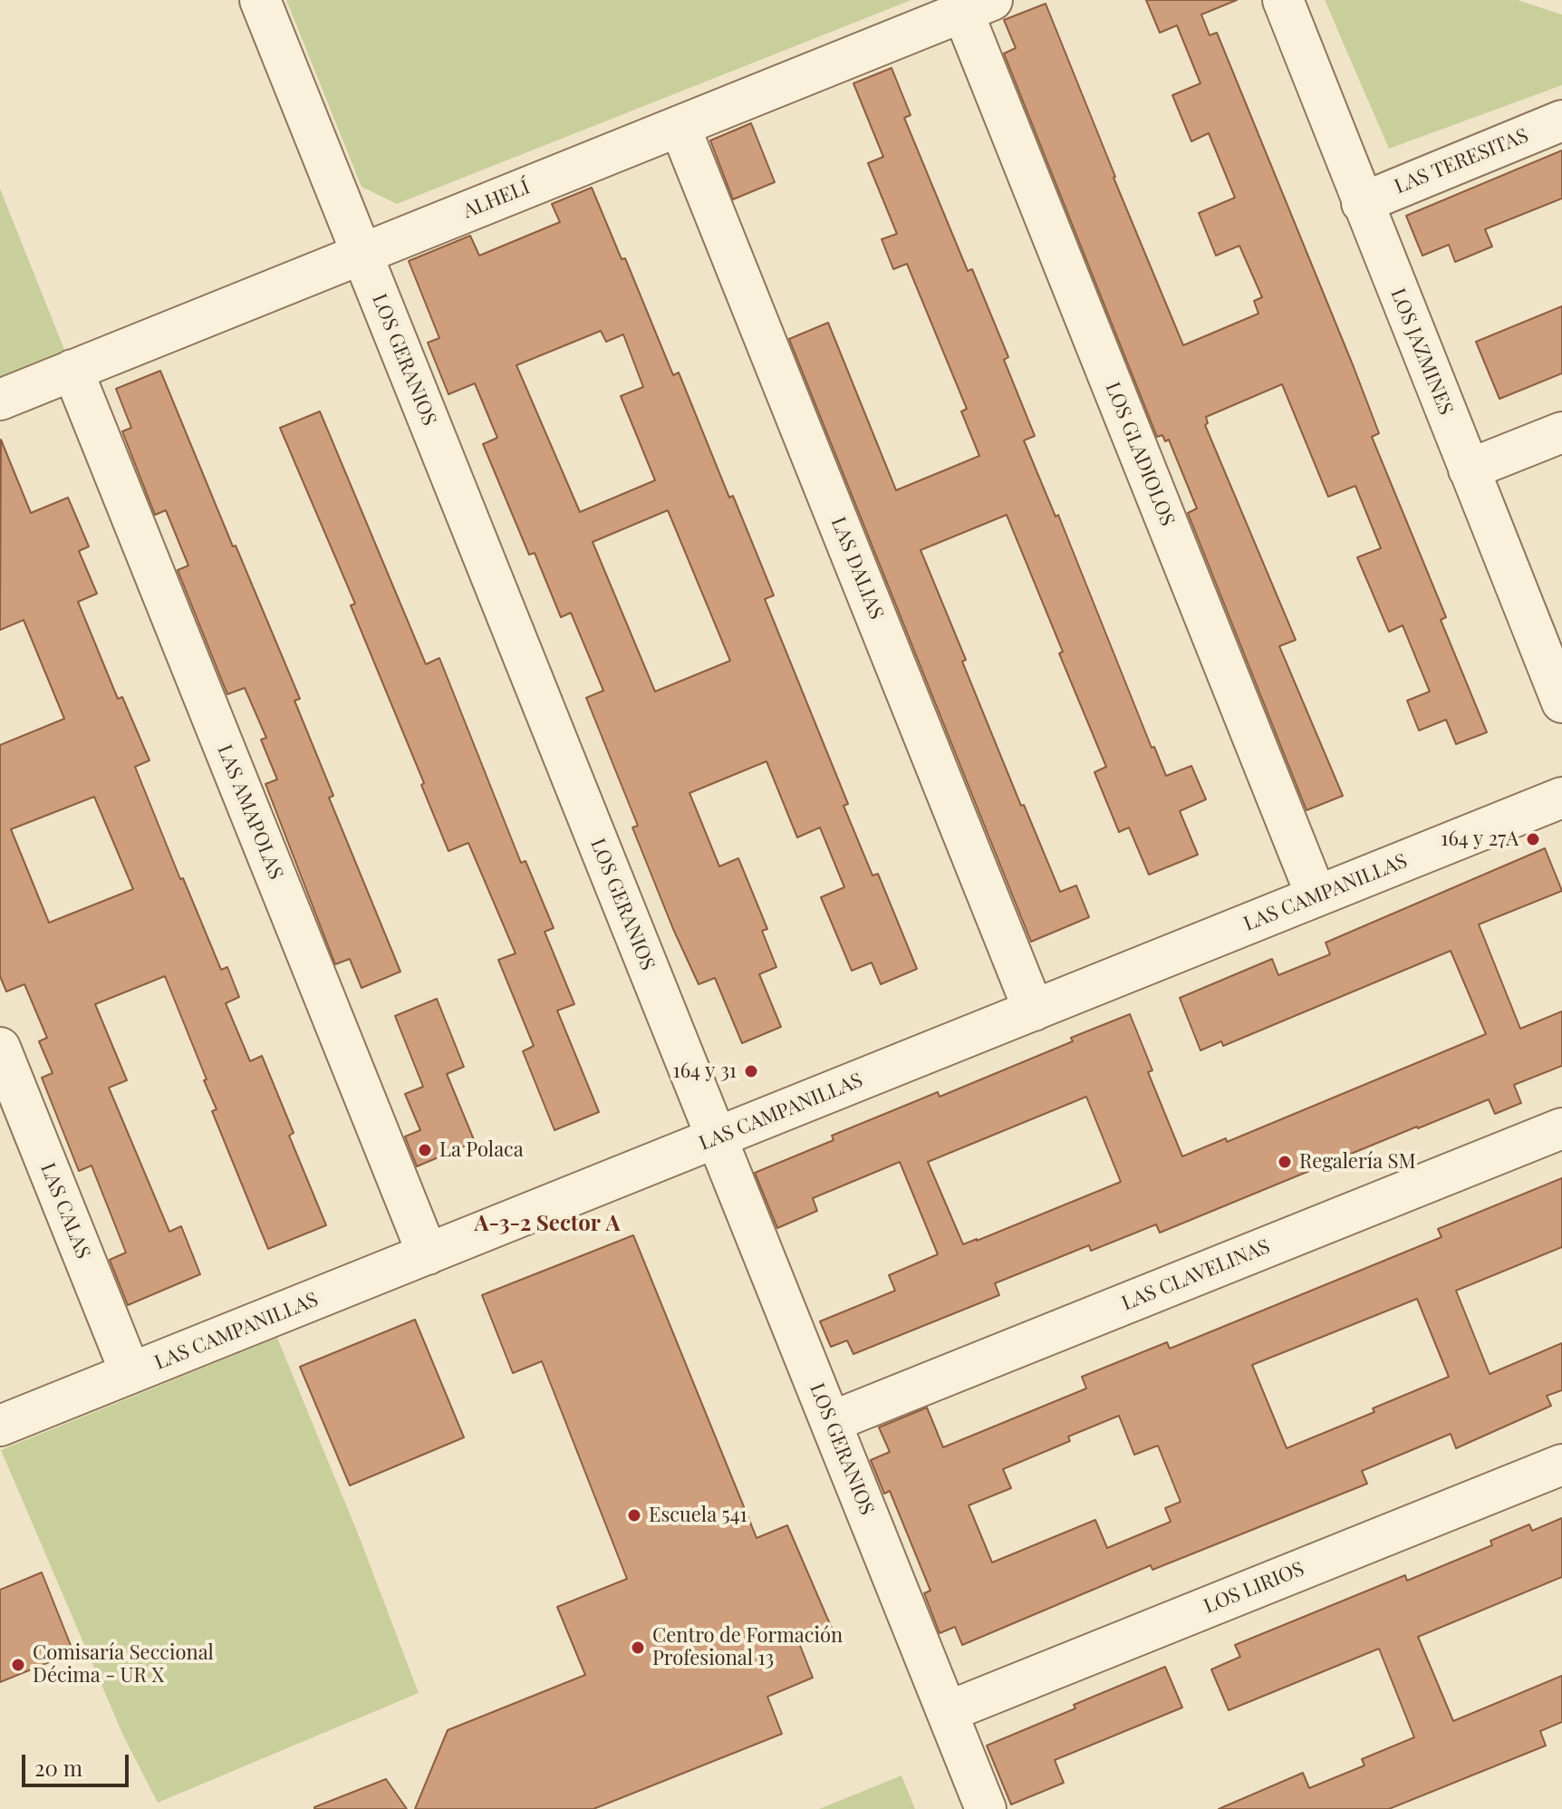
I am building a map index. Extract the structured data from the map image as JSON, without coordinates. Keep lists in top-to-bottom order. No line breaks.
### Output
{"streets":{"street":["LAS TERESITAS","ALHELÍ","LOS JAZMINES","LOS GERANIOS","LOS GLADIOLOS","LAS DALIAS","LAS AMAPOLAS","LAS CAMPANILLAS","LAS CALAS","LAS CLAVELINAS","LOS LIRIOS"]},"crossings":[["LAS TERESITAS","LOS JAZMINES"],["ALHELÍ","LOS GERANIOS"],["ALHELÍ","LOS GLADIOLOS"],["ALHELÍ","LAS DALIAS"],["ALHELÍ","LAS AMAPOLAS"],["LOS GERANIOS","LAS CAMPANILLAS"],["LOS GERANIOS","LAS CLAVELINAS"],["LOS GERANIOS","LOS LIRIOS"],["LOS GLADIOLOS","LAS CAMPANILLAS"],["LAS DALIAS","LAS CAMPANILLAS"],["LAS AMAPOLAS","LAS CAMPANILLAS"],["LAS CAMPANILLAS","LAS CALAS"]],"districts":["A-3-2 Sector A"],"places":["164 y 27A","164 y 31","La Polaca","Regalería SM","Escuela 541","Centro de Formación Profesional 13","Comisaría Seccional Décima - UR X"],"scale_bar":"20 m"}
